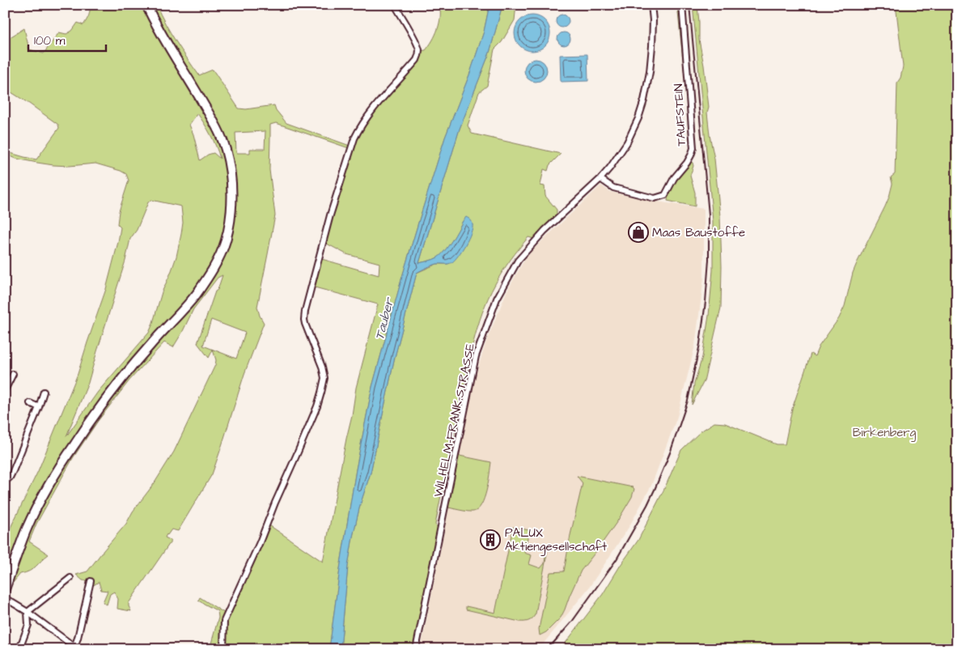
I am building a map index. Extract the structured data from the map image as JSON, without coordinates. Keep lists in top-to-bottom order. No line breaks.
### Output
{"streets":{"street":["TAUFSTEIN","WILHELM-FRANK-STRASSE"]},"crossings":[["TAUFSTEIN","WILHELM-FRANK-STRASSE"]],"water":["Tauber"],"parks":["Birkenberg"],"places":{"shop":["Maas Baustoffe"],"building":["PALUX Aktiengesellschaft"]},"scale_bar":"100 m"}
